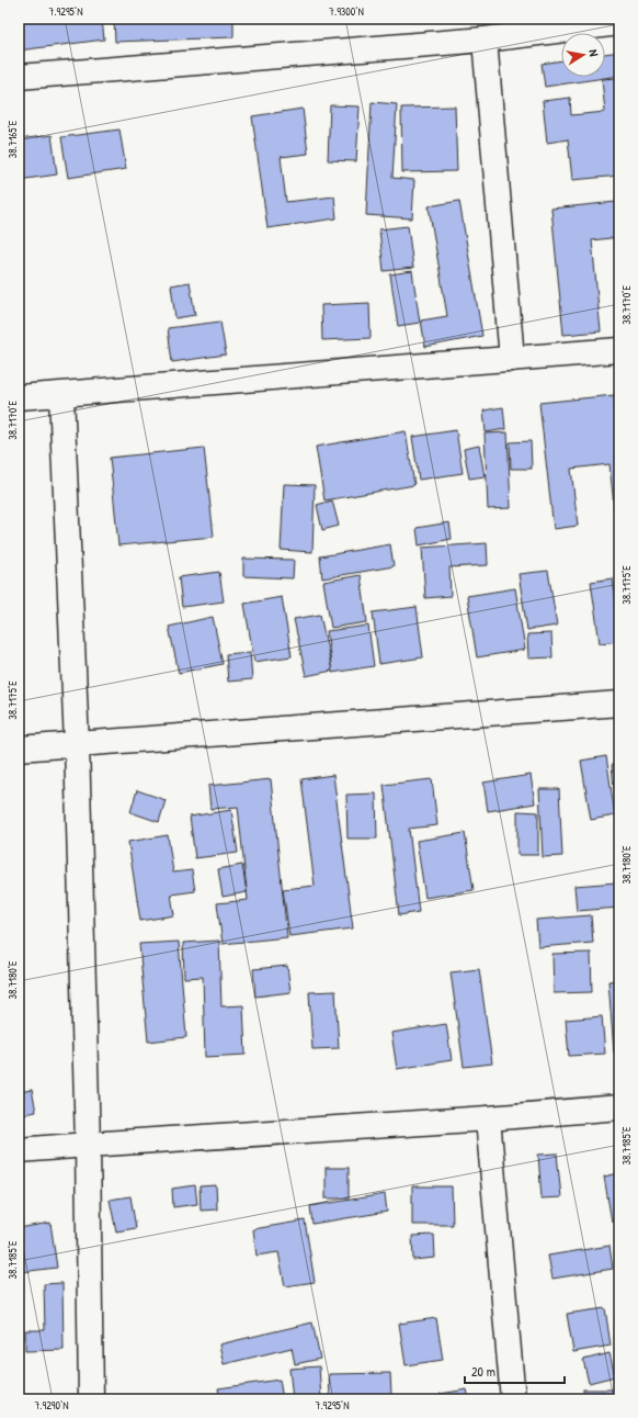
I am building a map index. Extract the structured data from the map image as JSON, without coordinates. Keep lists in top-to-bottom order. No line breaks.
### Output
{"scale_bar":"20 m","north":"right","coordinates":["7.9295°N","7.9300°N","38.7165°E","38.7170°E","38.7175°E","38.7180°E","38.7185°E","7.9290°N"]}
